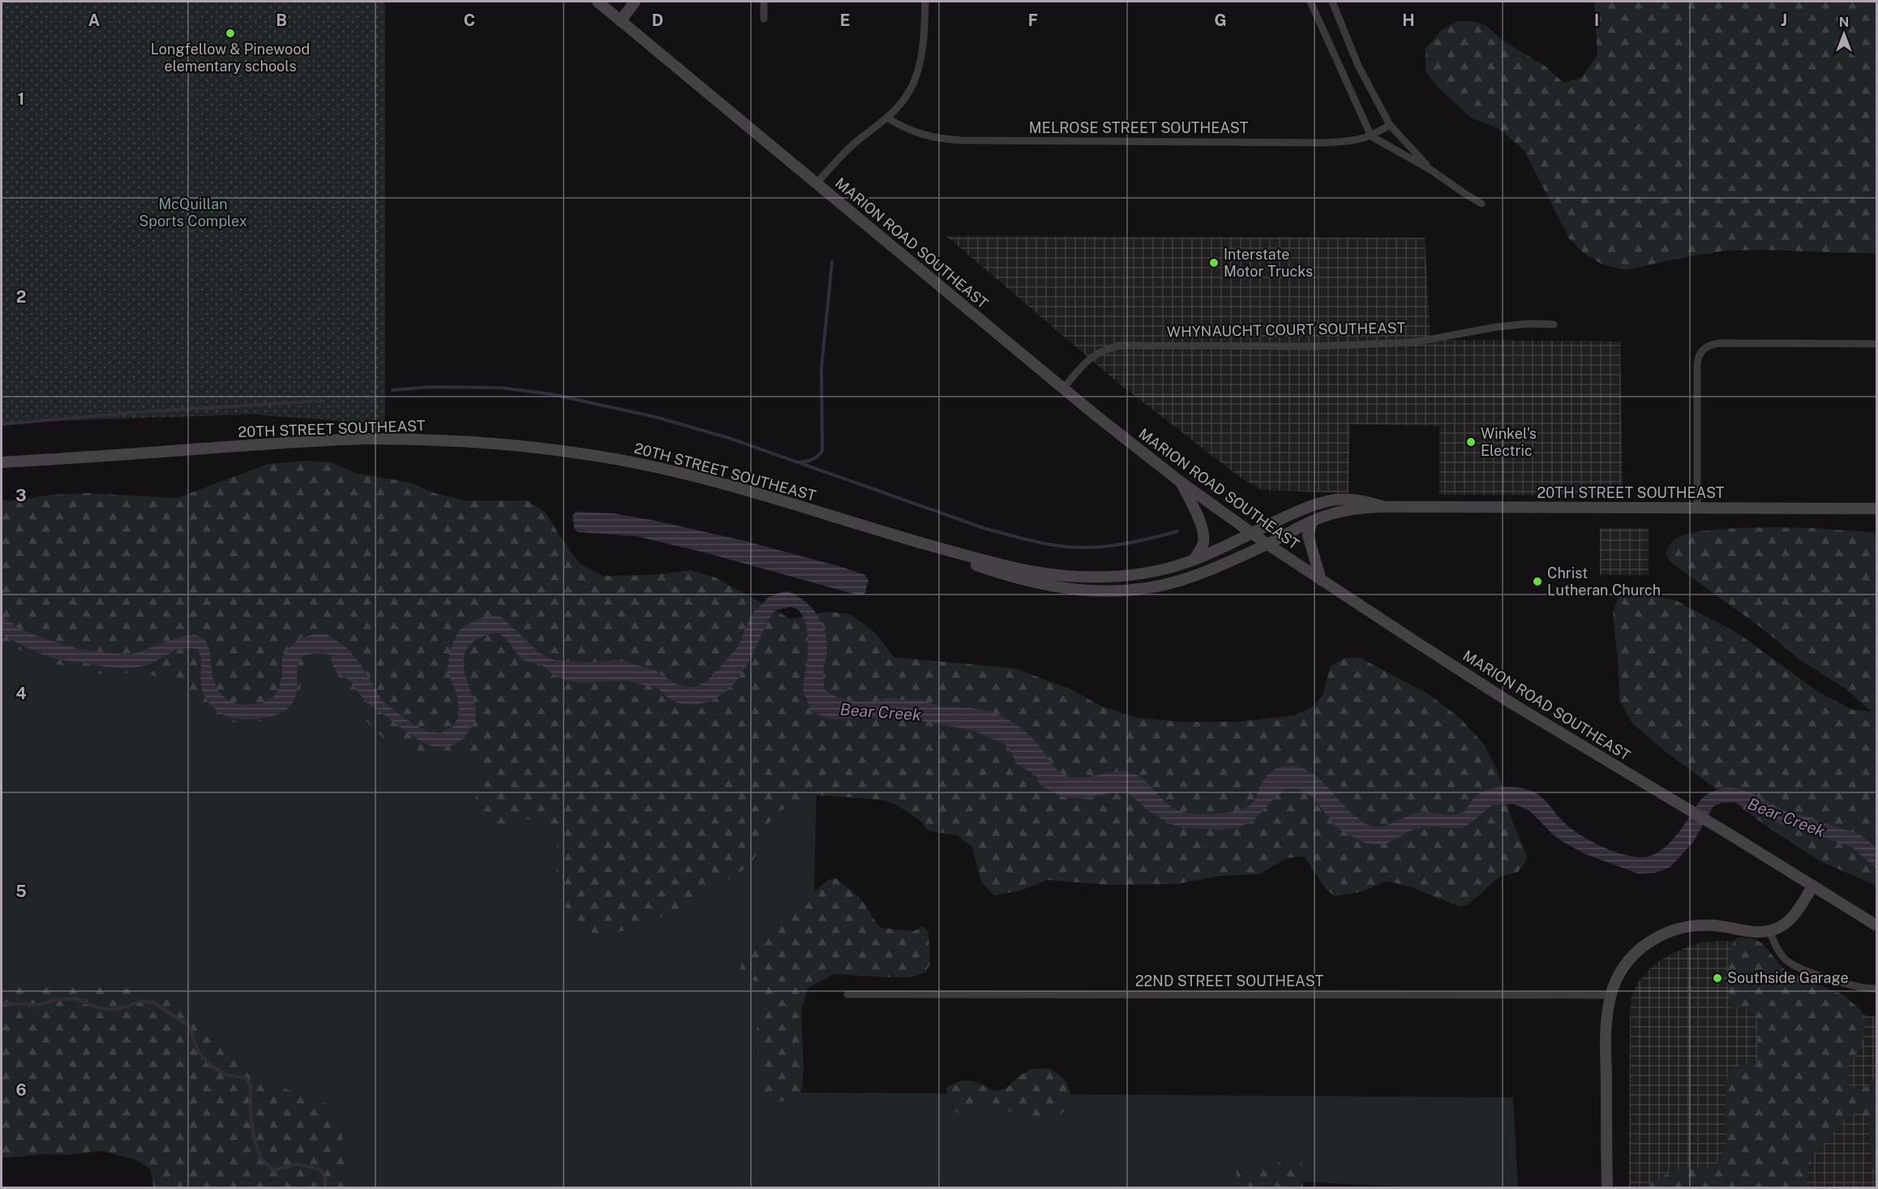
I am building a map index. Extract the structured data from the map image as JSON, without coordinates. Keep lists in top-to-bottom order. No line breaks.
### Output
{"streets":{"street":["MELROSE STREET SOUTHEAST","MARION ROAD SOUTHEAST","WHYNAUCHT COURT SOUTHEAST","20TH STREET SOUTHEAST","22ND STREET SOUTHEAST"]},"crossings":[["MARION ROAD SOUTHEAST","WHYNAUCHT COURT SOUTHEAST"],["MARION ROAD SOUTHEAST","20TH STREET SOUTHEAST"]],"water":["Bear Creek"],"parks":["McQuillan Sports Complex"],"places":["Longfellow & Pinewood elementary schools","Interstate Motor Trucks","Winkel's Electric","Christ Lutheran Church","Southside Garage"],"north":"top","grid":{"columns":["A","B","C","D","E","F","G","H","I","J"],"rows":["1","2","3","4","5","6"]}}
